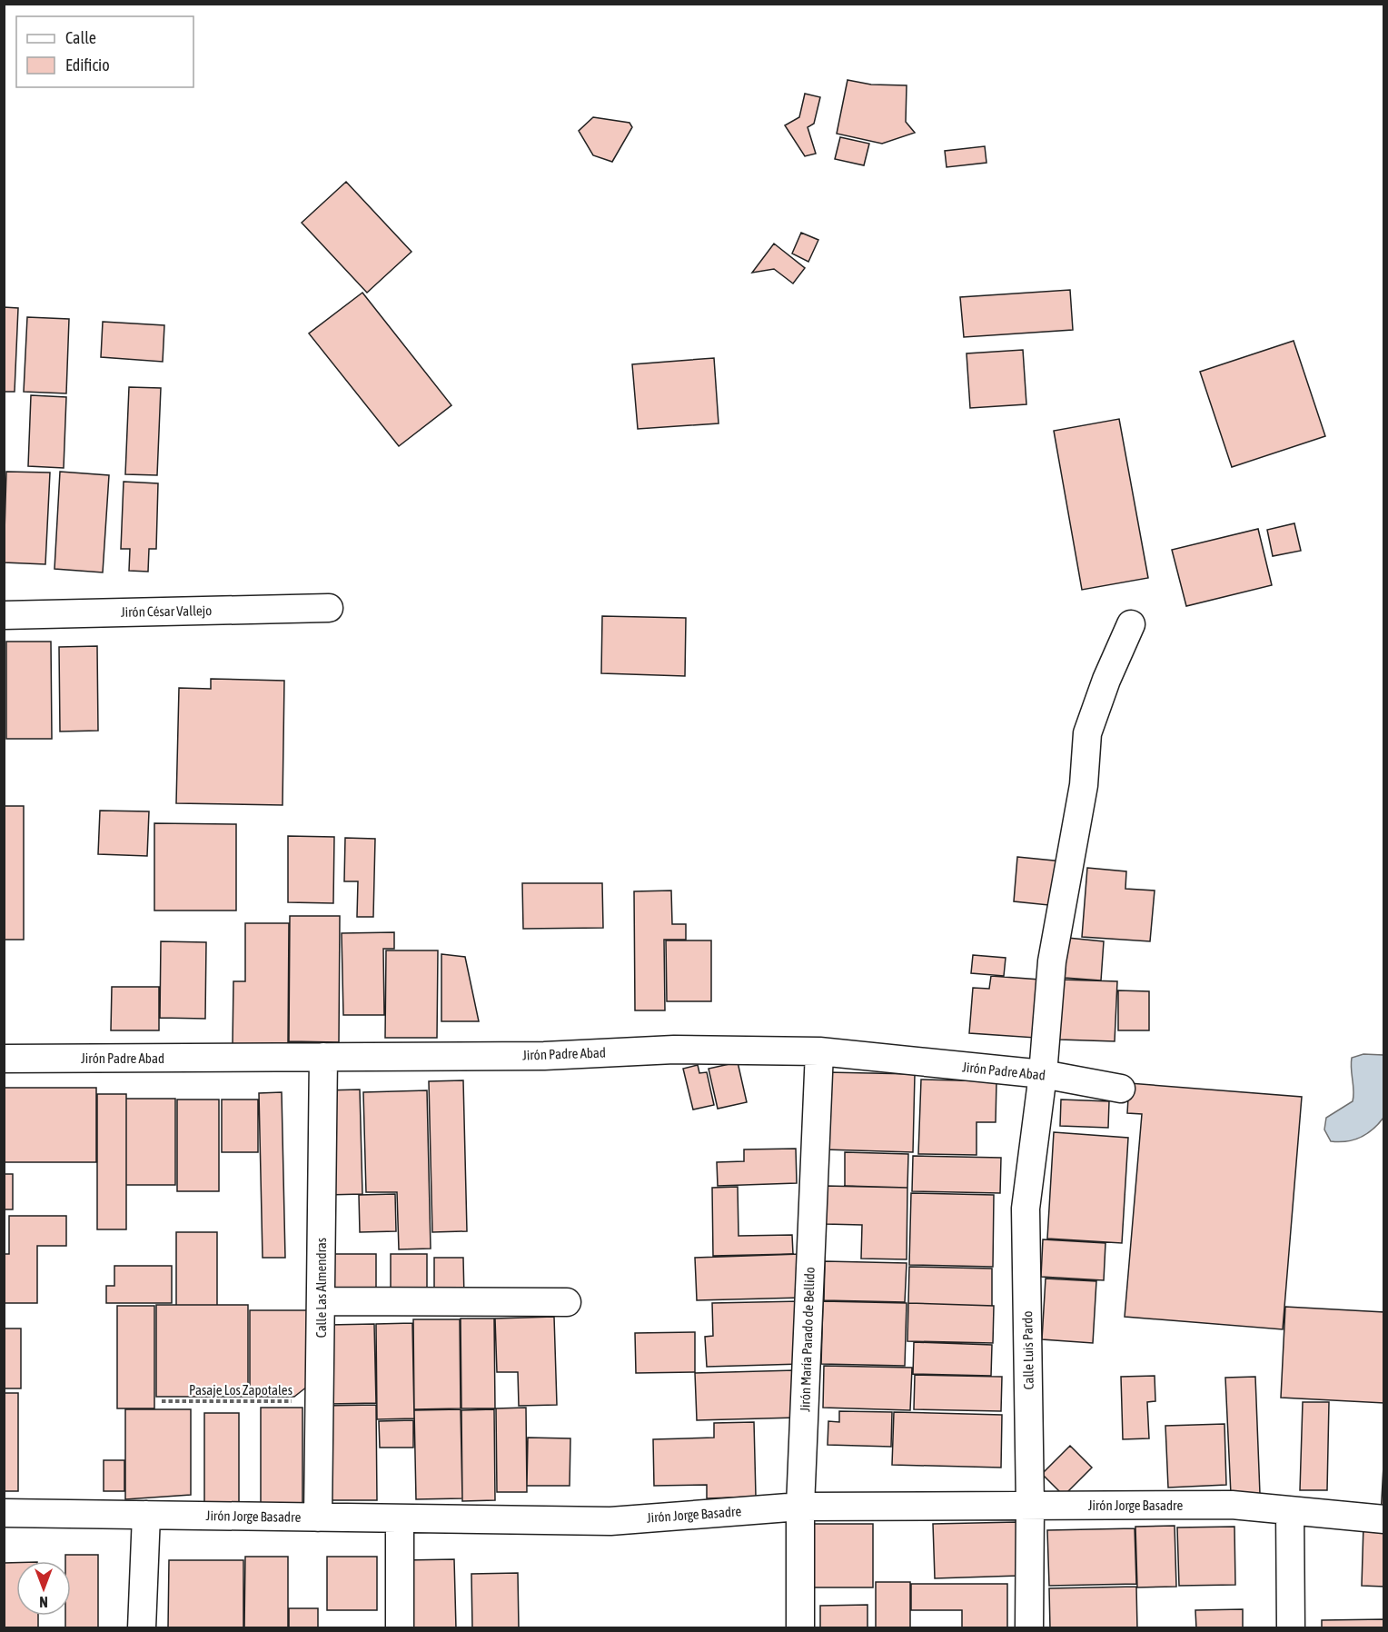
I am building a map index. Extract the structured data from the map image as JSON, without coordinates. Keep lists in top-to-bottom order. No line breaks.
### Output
{"streets":{"street":["Jirón César Vallejo","Jirón Padre Abad","Calle Las Almendras","Jirón María Parado de Bellido","Calle Luis Pardo","Jirón Jorge Basadre"],"path":["Pasaje Los Zapotales"]},"crossings":[["Jirón Padre Abad","Calle Las Almendras"],["Jirón Padre Abad","Jirón María Parado de Bellido"],["Jirón Padre Abad","Calle Luis Pardo"],["Calle Las Almendras","Pasaje Los Zapotales"],["Calle Las Almendras","Jirón Jorge Basadre"],["Jirón María Parado de Bellido","Jirón Jorge Basadre"],["Calle Luis Pardo","Jirón Jorge Basadre"]],"legend":["Calle","Edificio"],"north":"bottom"}
